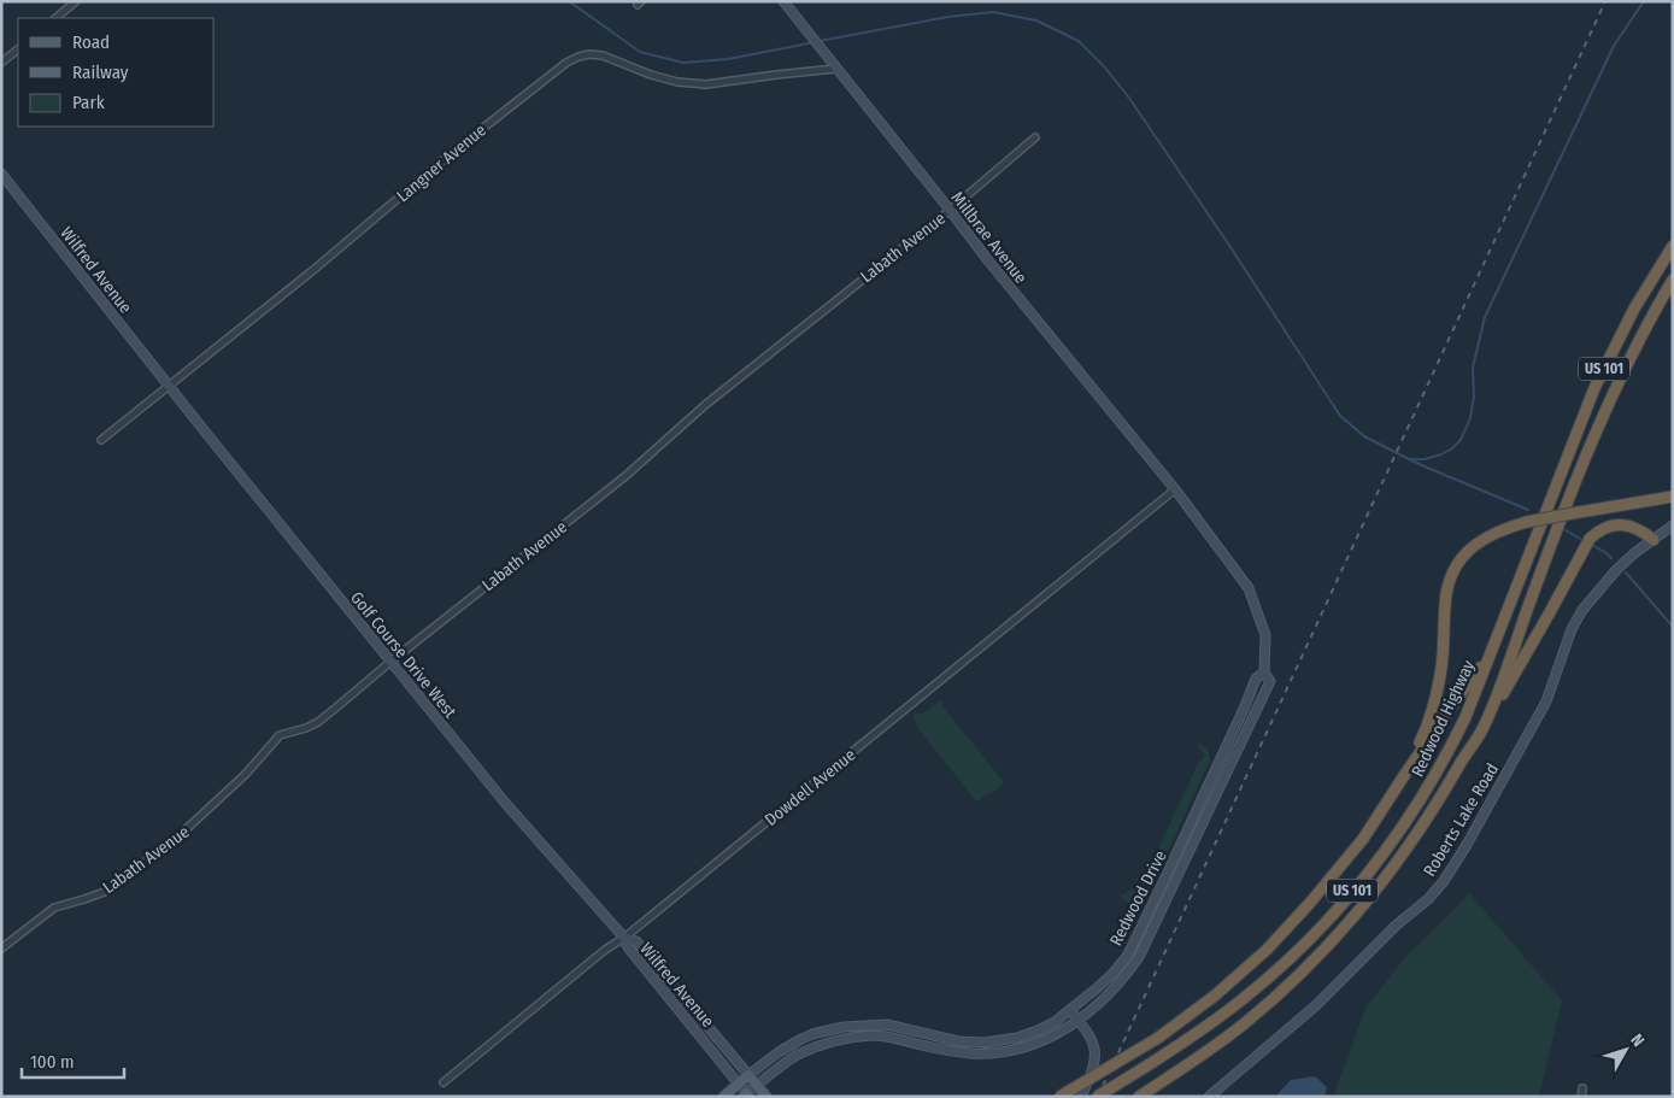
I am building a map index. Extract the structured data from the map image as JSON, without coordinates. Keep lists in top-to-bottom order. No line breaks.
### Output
{"streets":{"highway":["US 101","Redwood Highway"],"main road":["Wilfred Avenue","Redwood Drive"],"street":["Langner Avenue","Millbrae Avenue","Labath Avenue","Golf Course Drive West","Dowdell Avenue","Roberts Lake Road"]},"crossings":[["Langner Avenue","Millbrae Avenue"],["Langner Avenue","Wilfred Avenue"],["Langner Avenue","Golf Course Drive West"],["Millbrae Avenue","Labath Avenue"],["Millbrae Avenue","Dowdell Avenue"],["Millbrae Avenue","Redwood Drive"],["Labath Avenue","Golf Course Drive West"],["Wilfred Avenue","Golf Course Drive West"],["Wilfred Avenue","Dowdell Avenue"],["Wilfred Avenue","Redwood Drive"],["Golf Course Drive West","Dowdell Avenue"],["Dowdell Avenue","Redwood Drive"]],"legend":["Road","Railway","Park"],"scale_bar":"100 m","north":"top right"}
